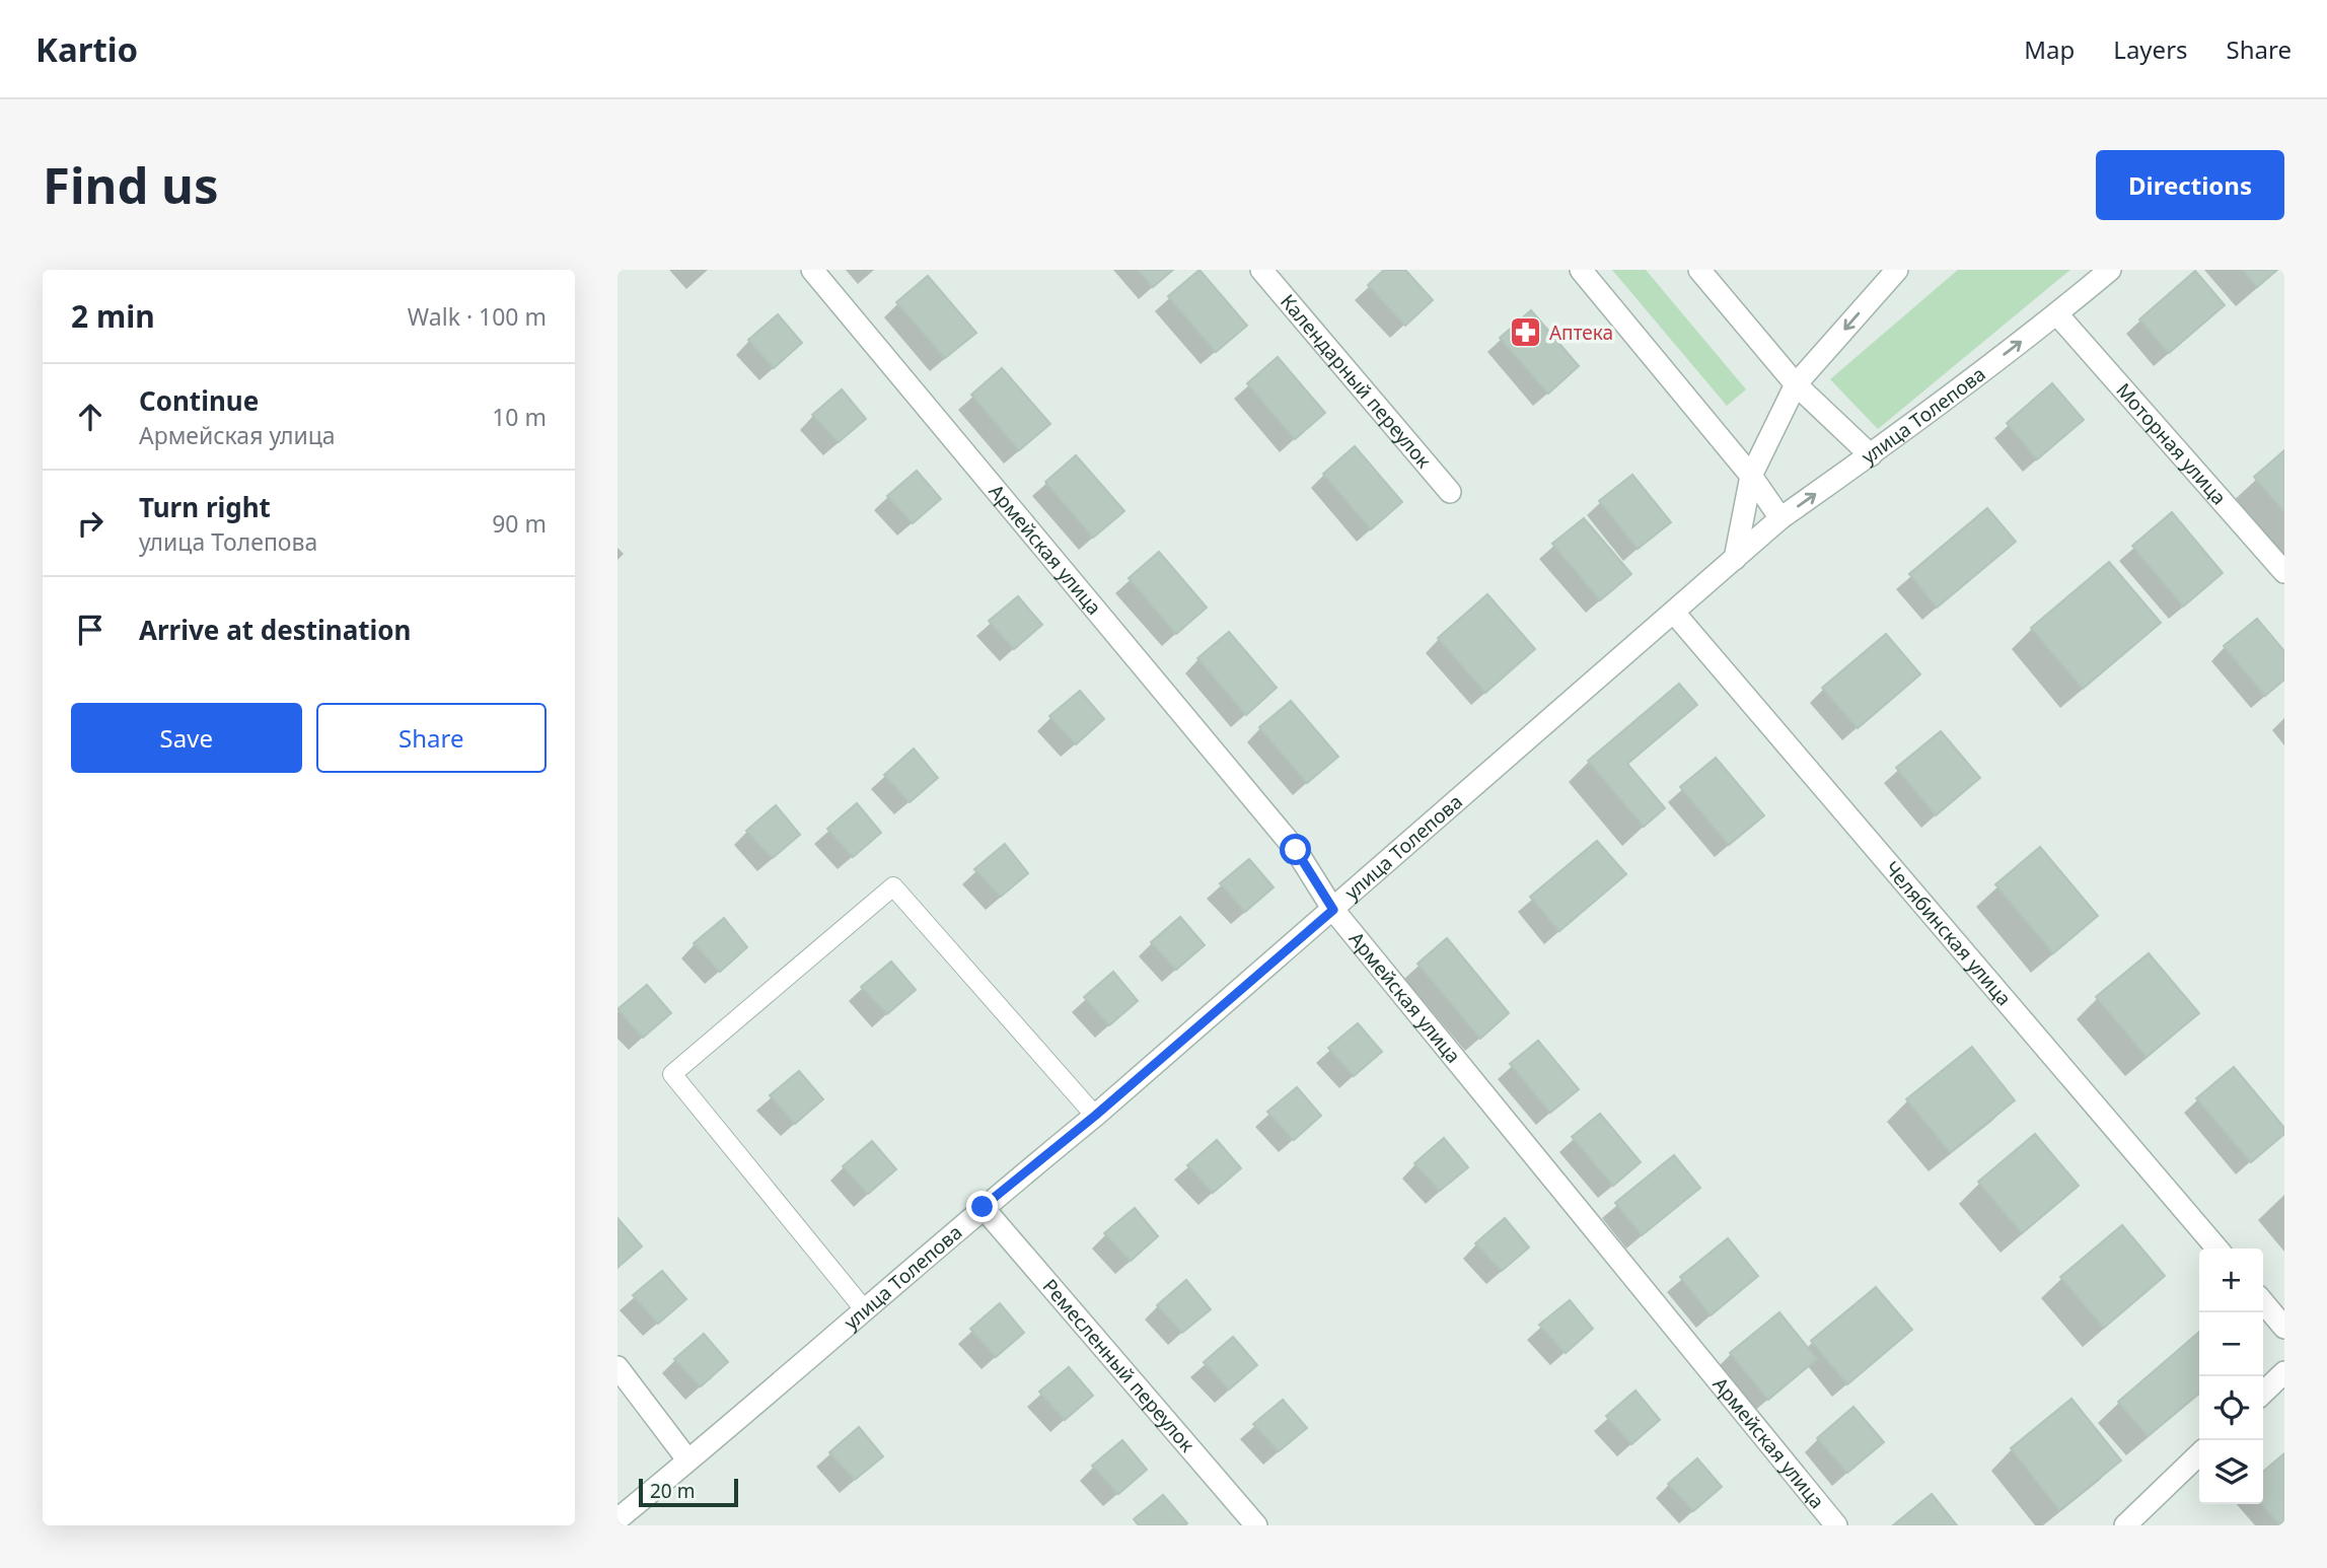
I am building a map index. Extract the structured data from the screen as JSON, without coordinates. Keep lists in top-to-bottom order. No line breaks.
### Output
{"streets":{"street":["Календарный переулок","улица Толепова","Моторная улица","Армейская улица","Челябинская улица","Ремесленный переулок"]},"crossings":[["улица Толепова","Моторная улица"],["улица Толепова","Армейская улица"],["улица Толепова","Челябинская улица"],["улица Толепова","Ремесленный переулок"]],"places":{"pharmacy":["Аптека"]},"scale_bar":"20 m","page":{"header":"Kartio","nav":["Map","Layers","Share"],"buttons":["Directions",["Save","Share"]],"title":"Find us","heading":["2 min","Walk · 100 m"],"list":[["Continue","Армейская улица","10 m"],["Turn right","улица Толепова","90 m"],"Arrive at destination"],"map_buttons":["+","−"],"scale":"20 m"}}
